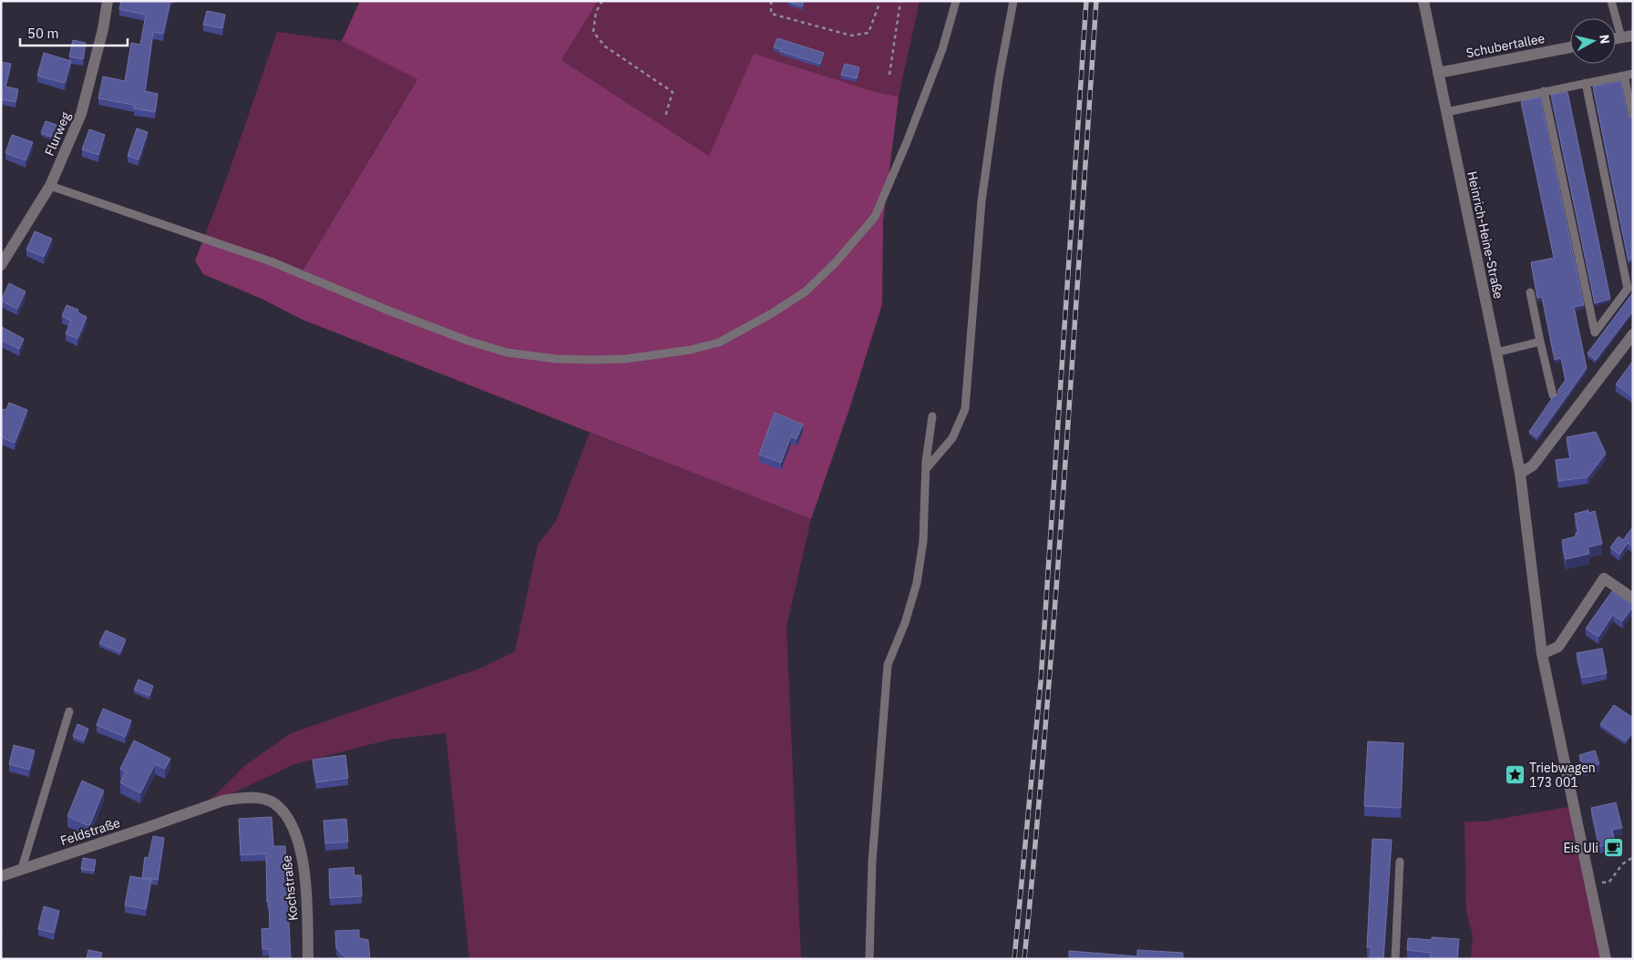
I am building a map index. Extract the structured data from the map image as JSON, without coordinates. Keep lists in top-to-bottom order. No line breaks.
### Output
{"streets":{"street":["Schubertallee","Flurweg","Heinrich-Heine-Straße","Feldstraße","Kochstraße"]},"crossings":[["Schubertallee","Heinrich-Heine-Straße"],["Feldstraße","Kochstraße"]],"places":{"place":["Triebwagen 173 001"],"cafe":["Eis Uli"]},"scale_bar":"50 m","north":"right"}
